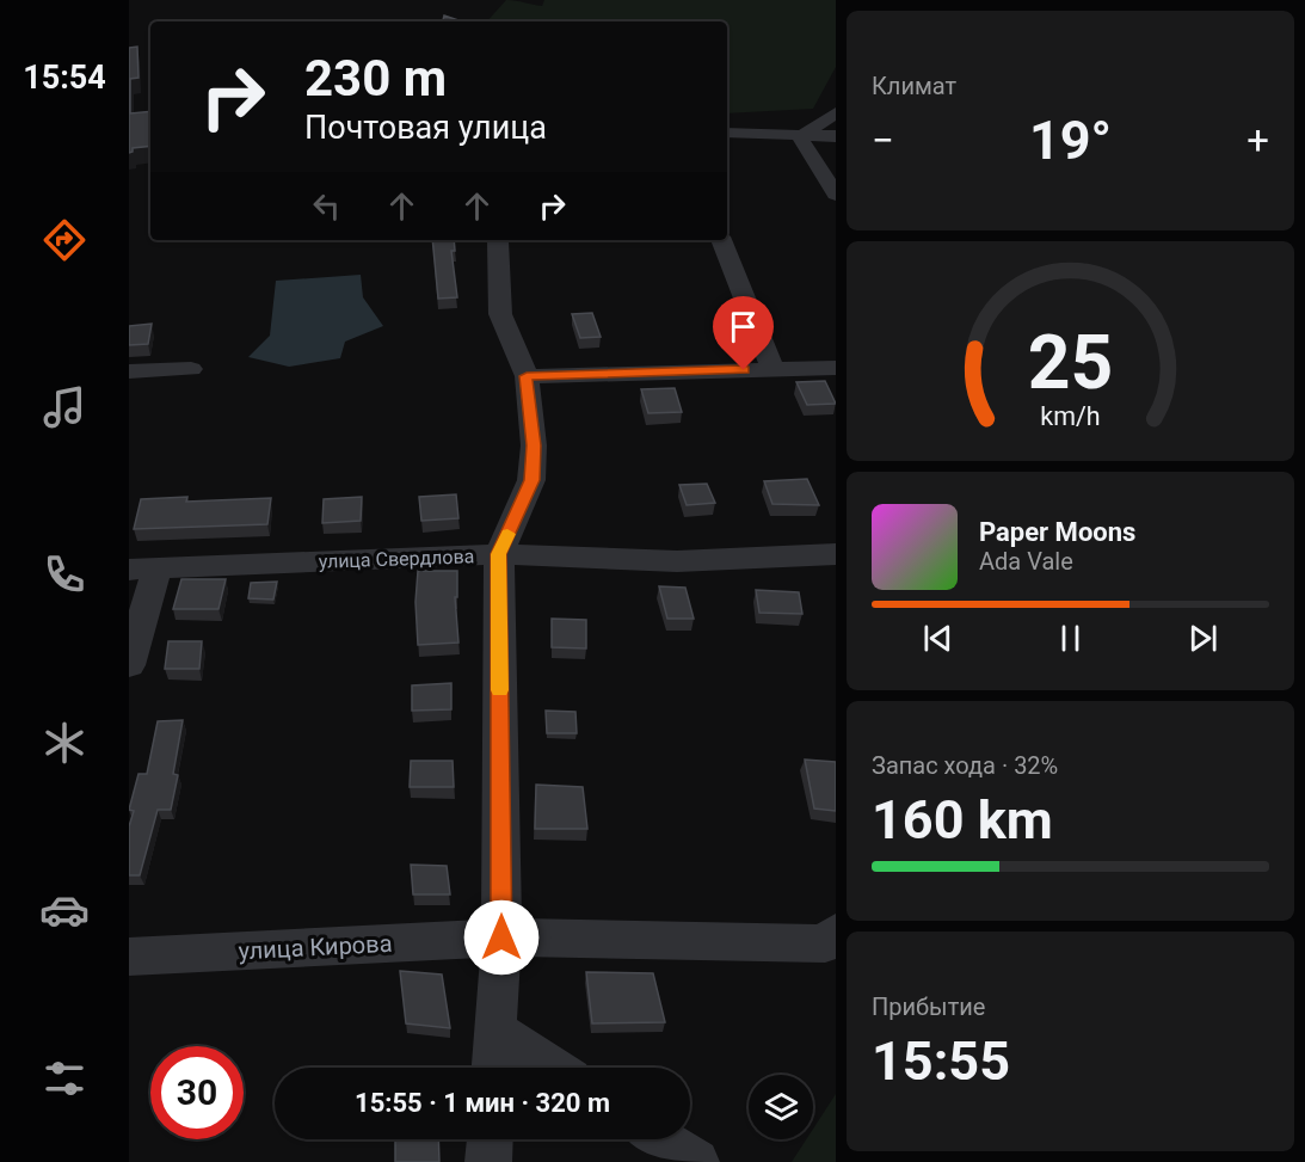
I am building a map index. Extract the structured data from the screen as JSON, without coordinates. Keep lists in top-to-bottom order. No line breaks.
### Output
{"streets":{"street":["улица Свердлова","улица Кирова"]},"page":{"tabs":"15:54","tile":["Климат",["Запас хода · 32%","160 km"],["Прибытие","15:55"]],"turn":["230 m","Почтовая улица"],"heat":["−","19°","+"],"song":["Paper Moons","Ada Vale"],"limit":"30","trip":"15:55 · 1 мин · 320 m","gauge":["25","km/h"]}}
